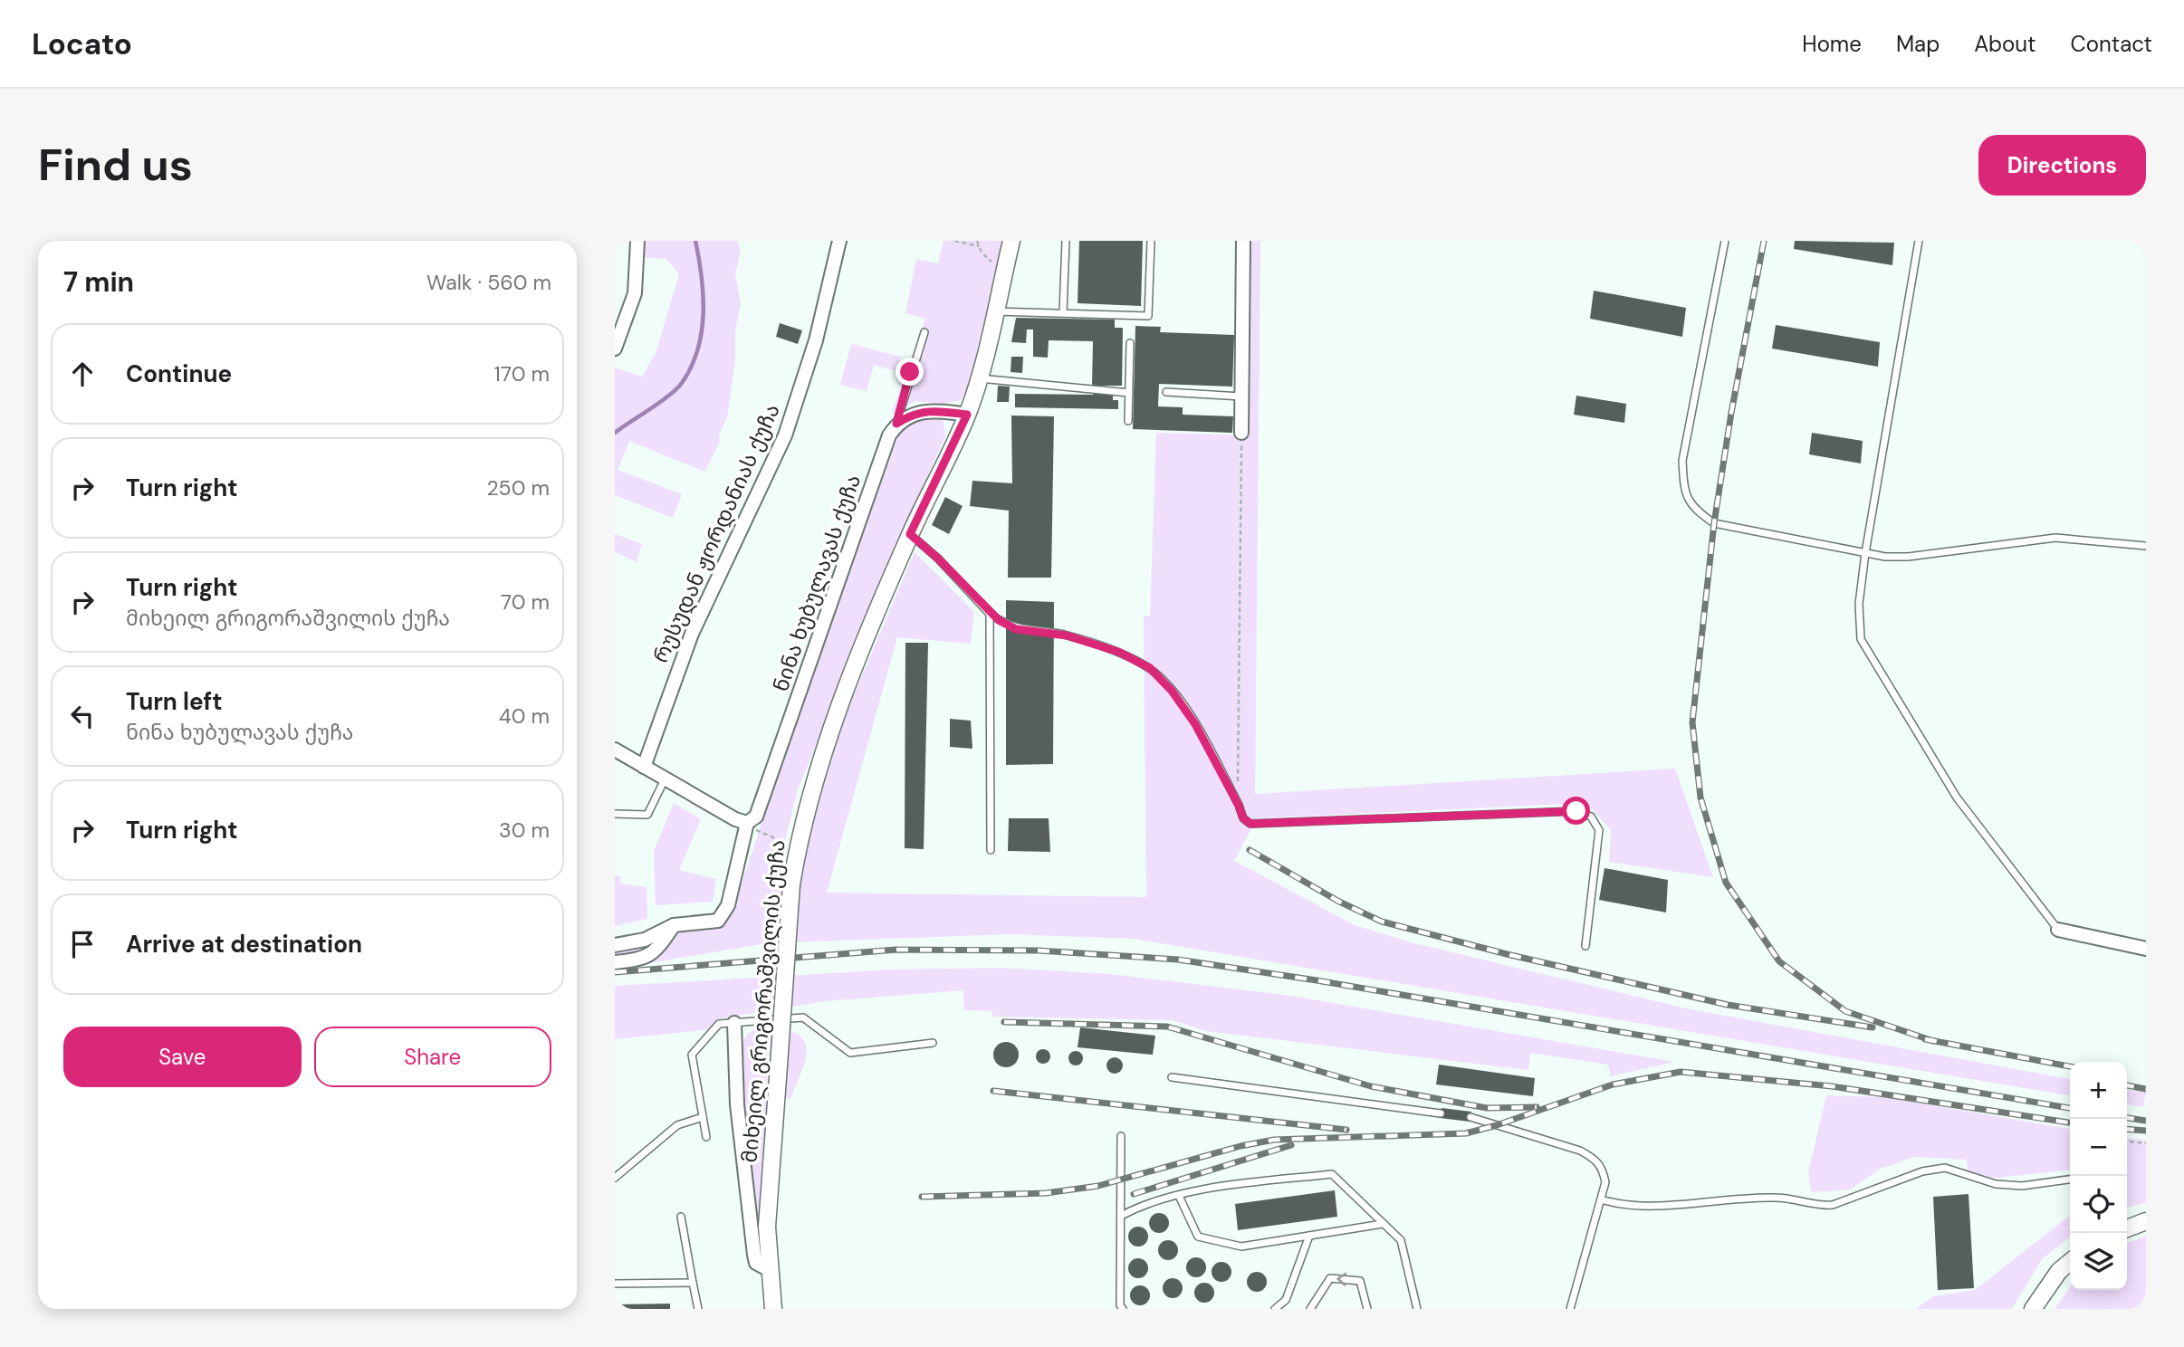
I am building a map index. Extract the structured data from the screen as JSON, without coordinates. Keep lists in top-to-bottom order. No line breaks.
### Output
{"streets":{"street":["რუსუდან ჟორდანიას ქუჩა","ნინა ხუბულავას ქუჩა","მიხეილ გრიგორაშვილის ქუჩა"]},"page":{"header":"Locato","nav":["Home","Map","About","Contact"],"buttons":["Directions",["Save","Share"]],"title":"Find us","heading":["7 min","Walk · 560 m"],"list":[["Continue","170 m"],["Turn right","250 m"],["Turn right","მიხეილ გრიგორაშვილის ქუჩა","70 m"],["Turn left","ნინა ხუბულავას ქუჩა","40 m"],["Turn right","30 m"],"Arrive at destination"],"map_buttons":["+","−"]}}
